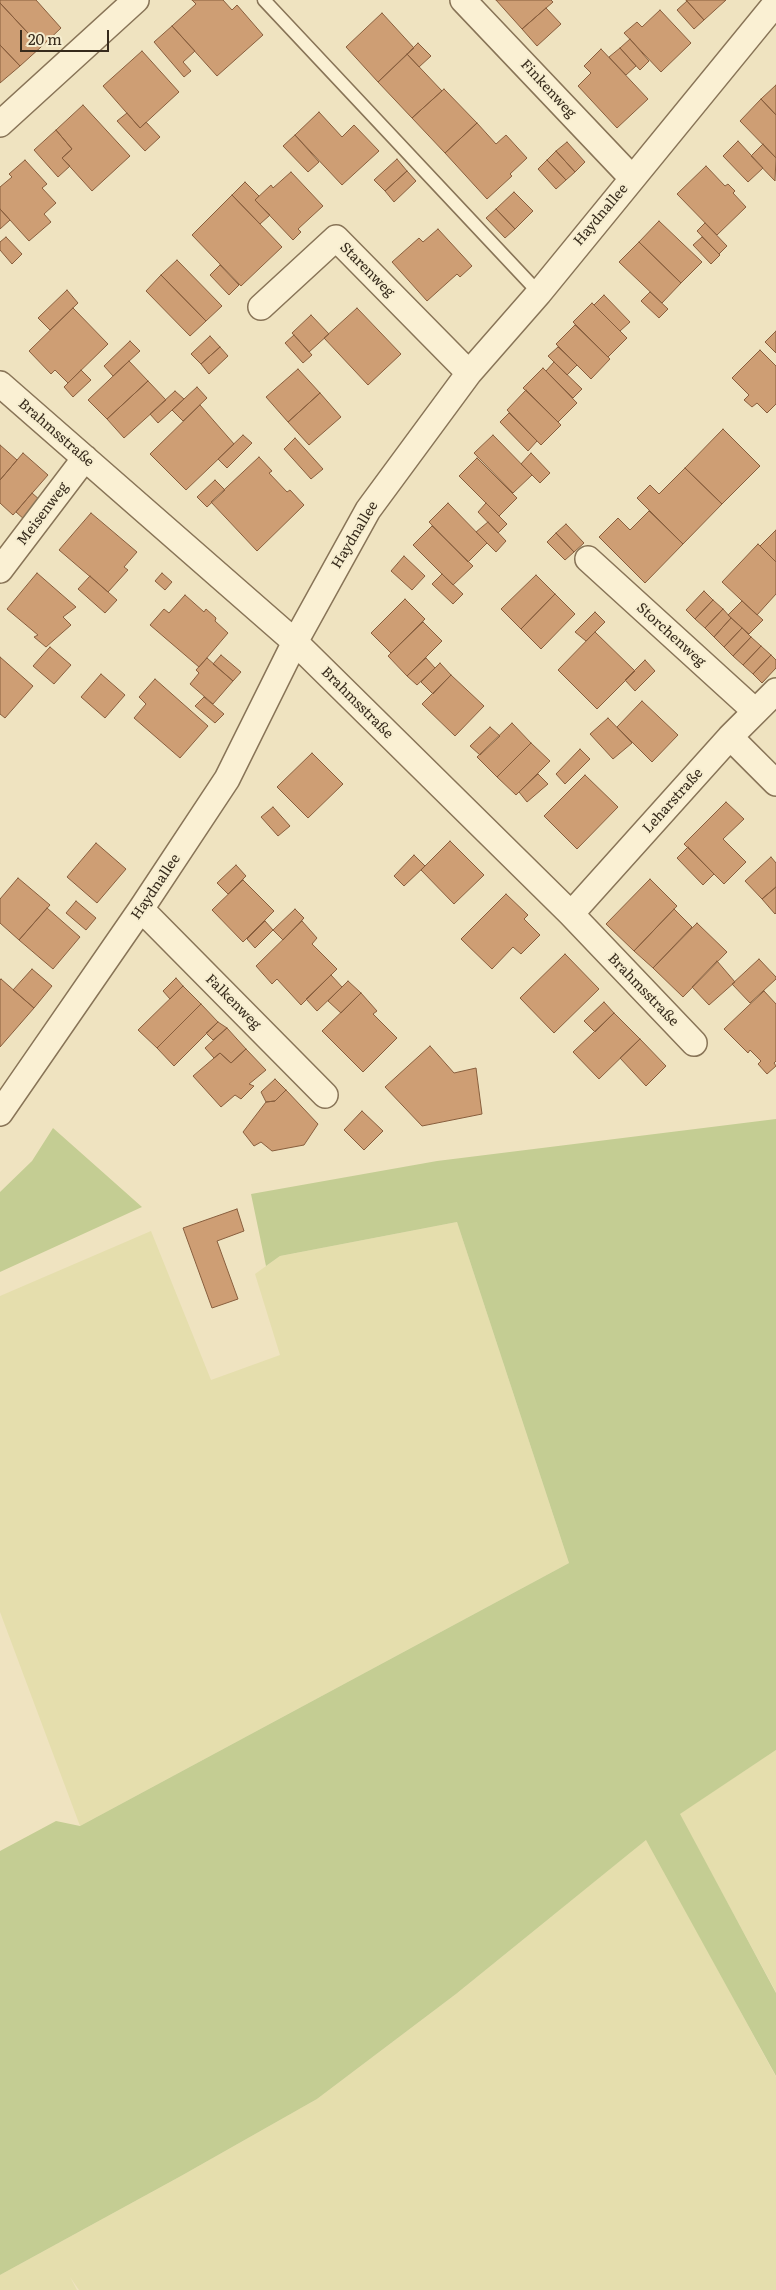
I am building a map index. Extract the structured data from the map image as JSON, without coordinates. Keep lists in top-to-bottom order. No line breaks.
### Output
{"streets":{"street":["Finkenweg","Haydnallee","Starenweg","Brahmsstraße","Meisenweg","Storchenweg","Leharstraße","Falkenweg"]},"crossings":[["Finkenweg","Haydnallee"],["Haydnallee","Starenweg"],["Haydnallee","Brahmsstraße"],["Haydnallee","Falkenweg"],["Brahmsstraße","Meisenweg"],["Brahmsstraße","Leharstraße"],["Storchenweg","Leharstraße"]],"scale_bar":"20 m"}
